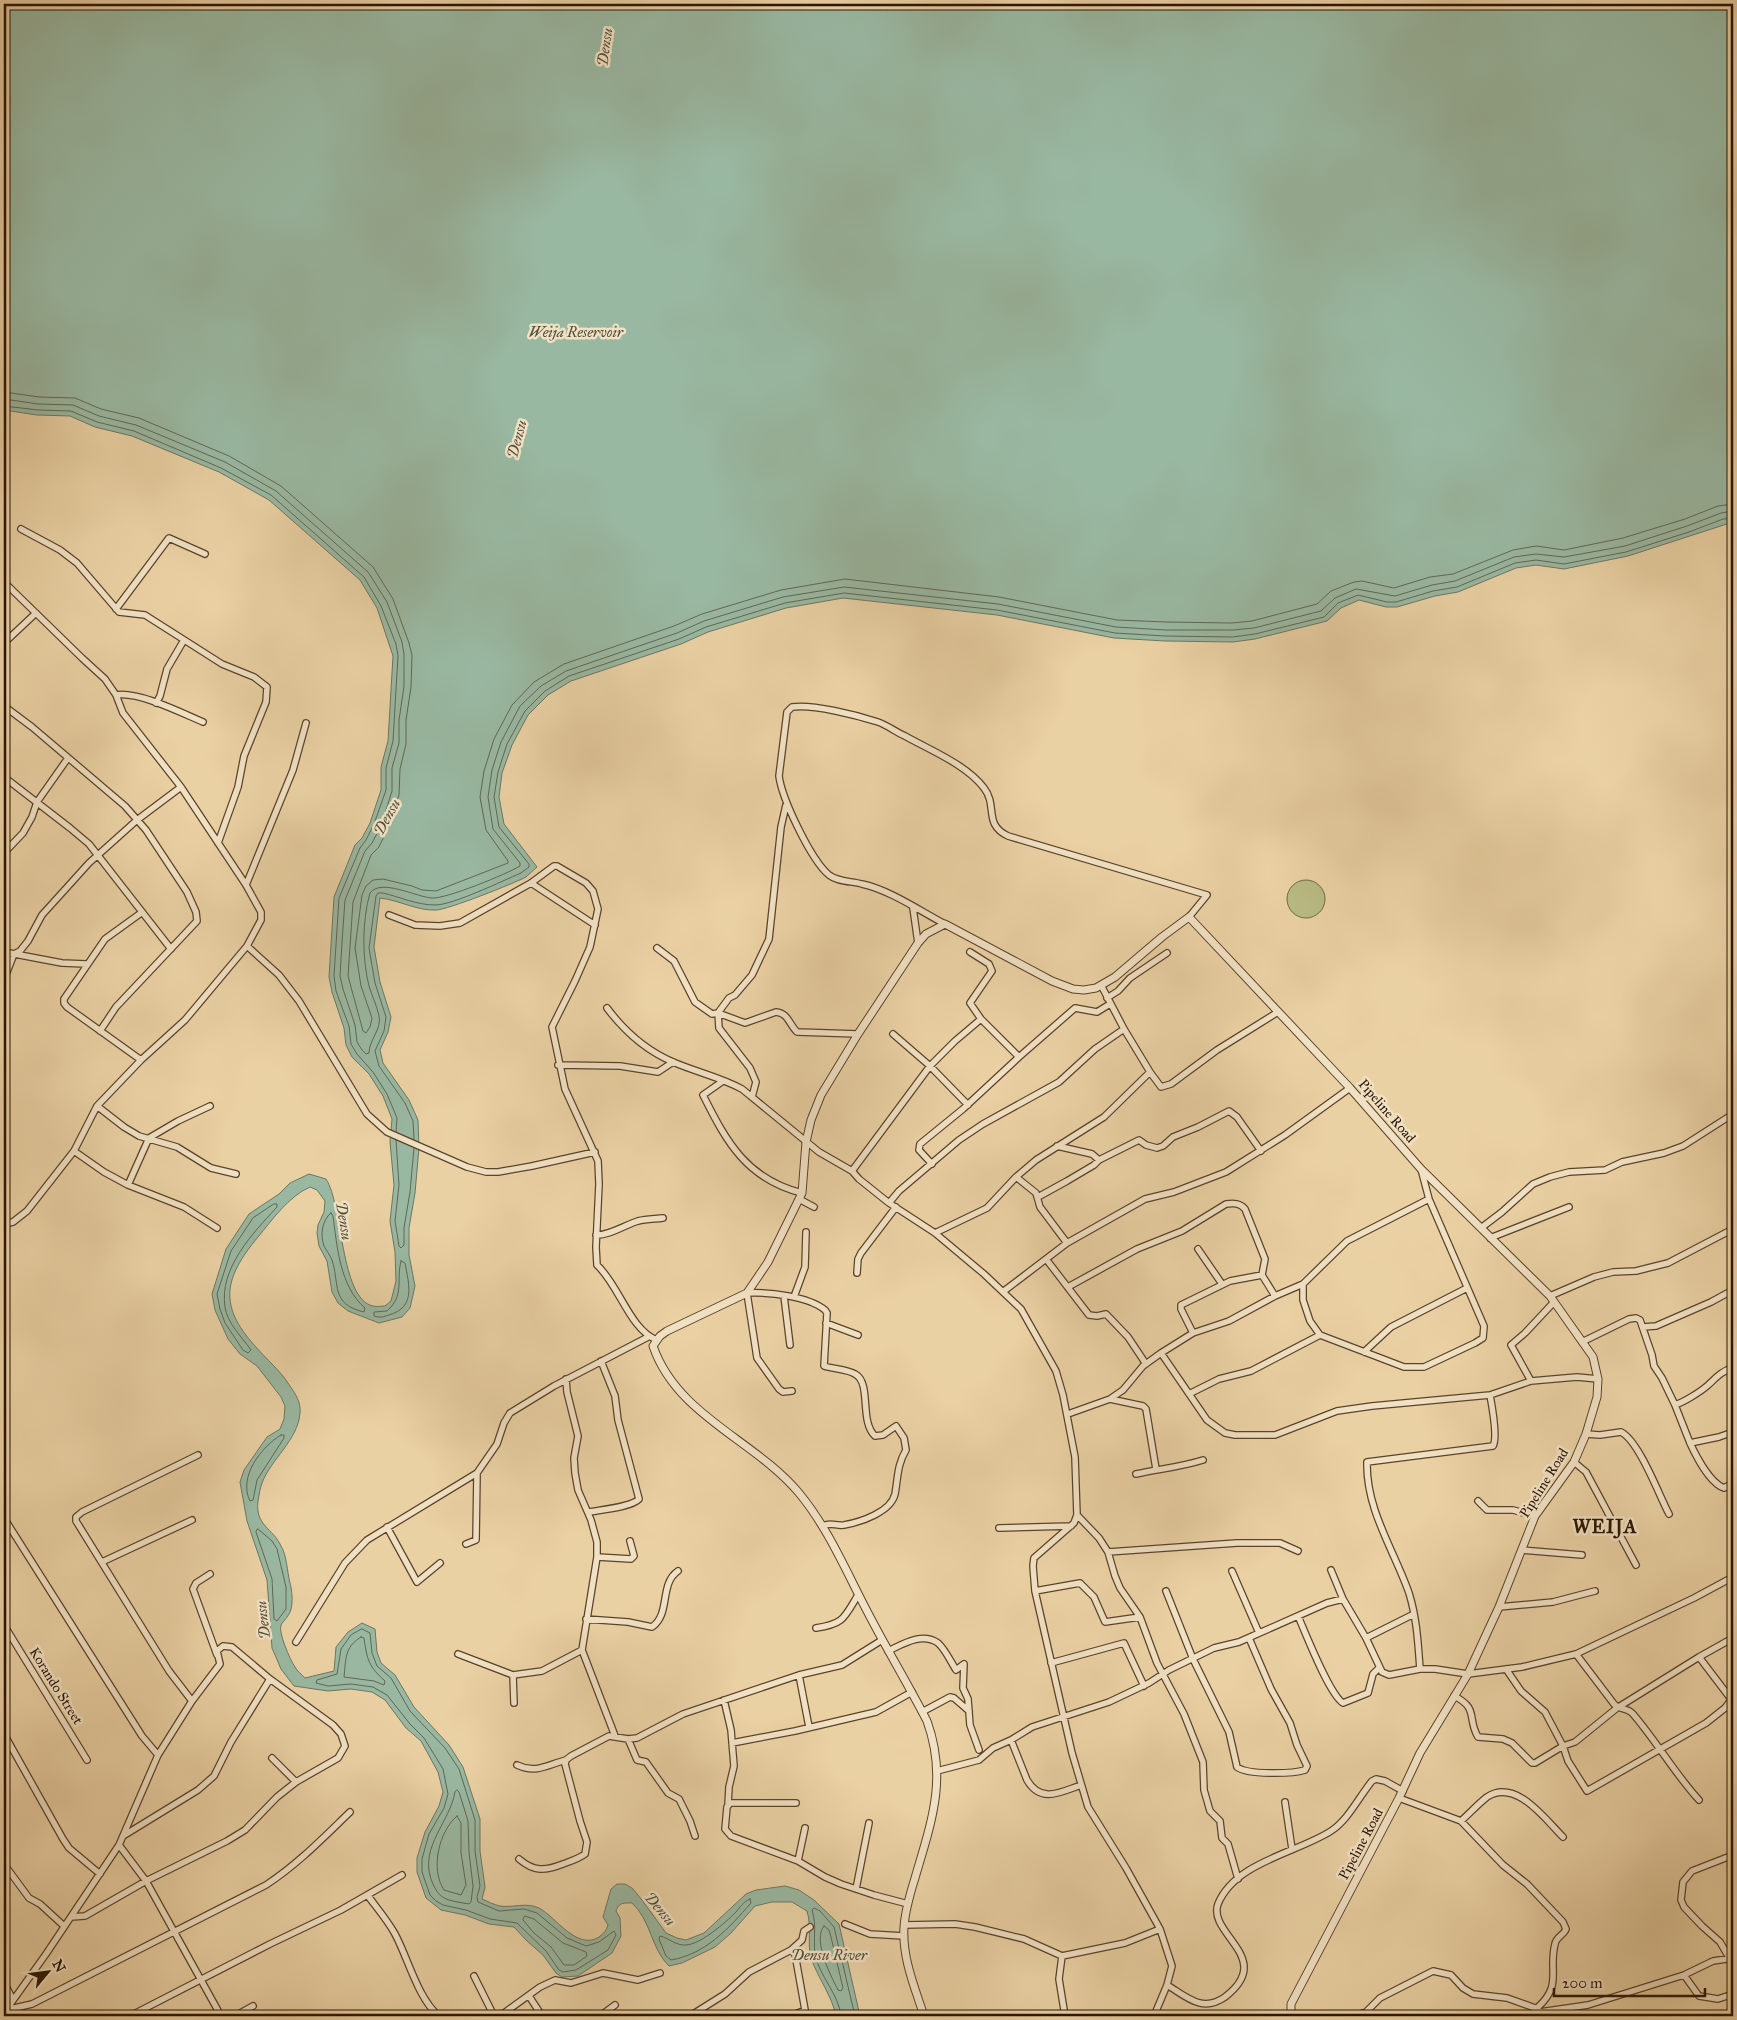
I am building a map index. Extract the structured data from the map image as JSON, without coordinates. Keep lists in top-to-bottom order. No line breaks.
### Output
{"streets":{"street":["Pipeline Road","Korando Street"]},"districts":["WEIJA"],"water":["Densu","Weija Reservoir","Densu River"],"scale_bar":"200 m","north":"top right"}
